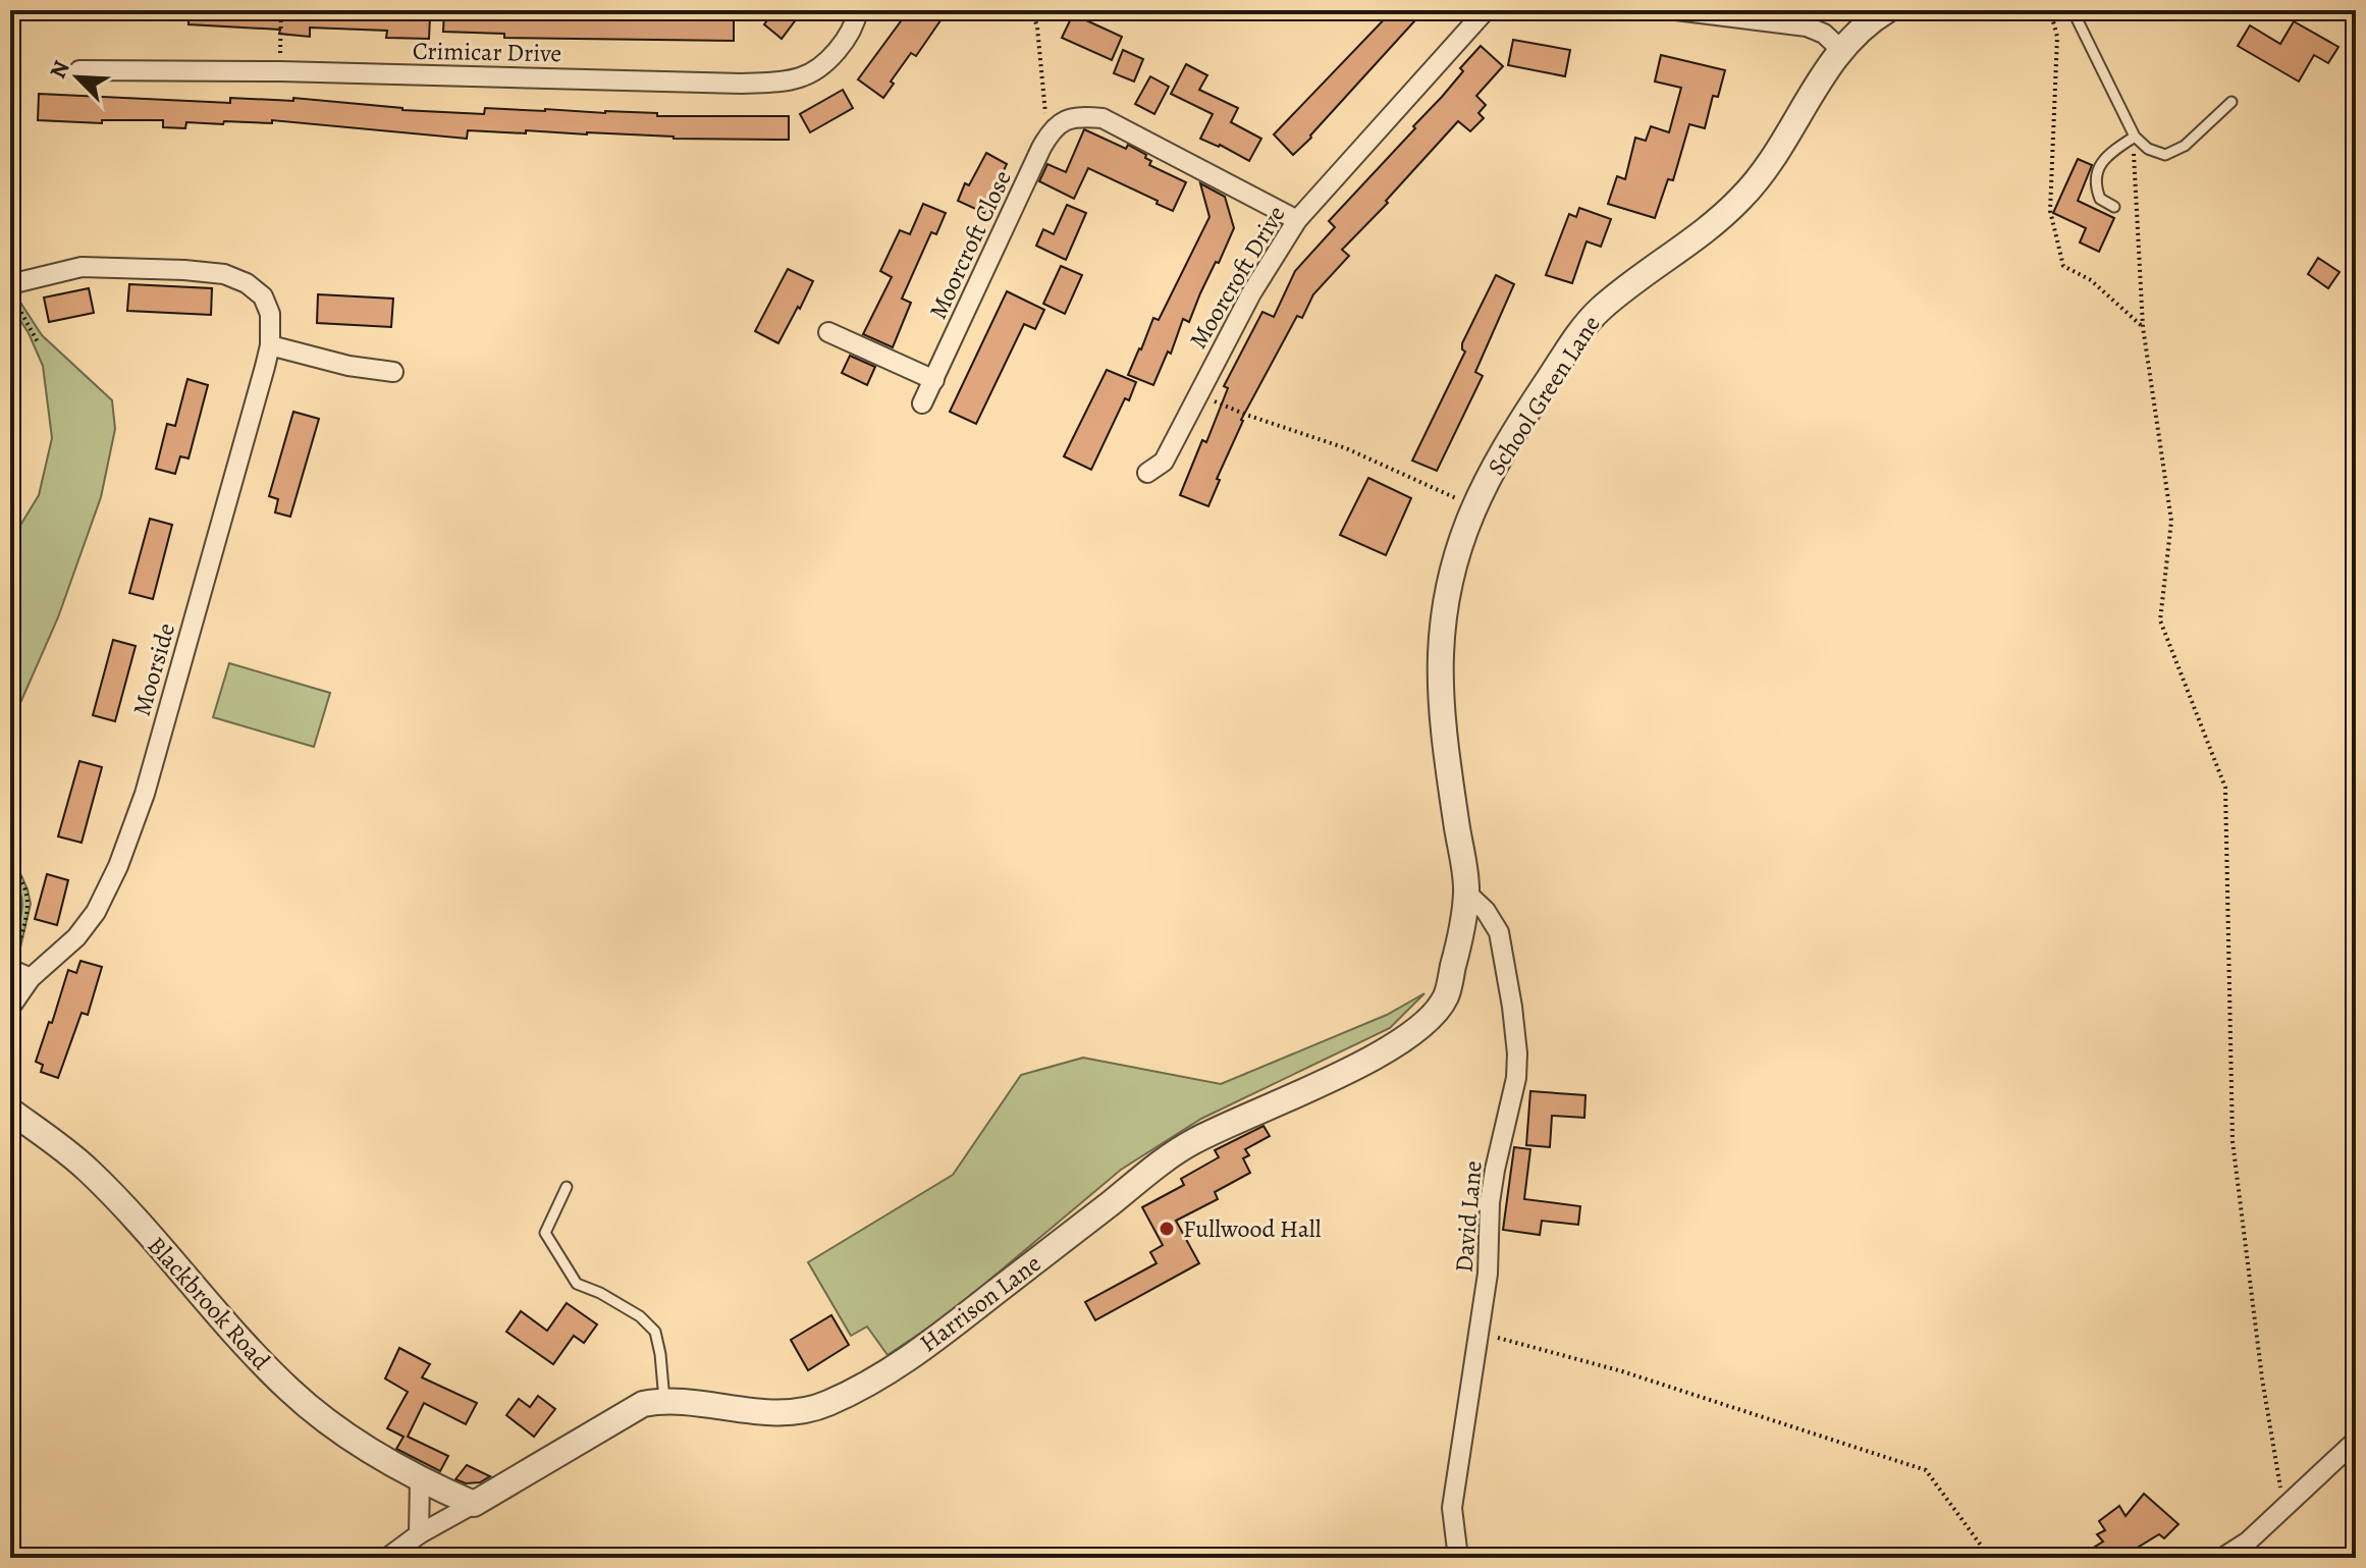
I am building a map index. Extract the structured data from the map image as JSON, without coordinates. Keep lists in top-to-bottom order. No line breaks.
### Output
{"streets":{"street":["Crimicar Drive","Moorcroft Close","Moorcroft Drive","School Green Lane","Moorside","David Lane","Blackbrook Road","Harrison Lane"]},"crossings":[["School Green Lane","David Lane"],["School Green Lane","Harrison Lane"],["David Lane","Harrison Lane"],["Blackbrook Road","Harrison Lane"]],"places":["Fullwood Hall"],"north":"top left"}
